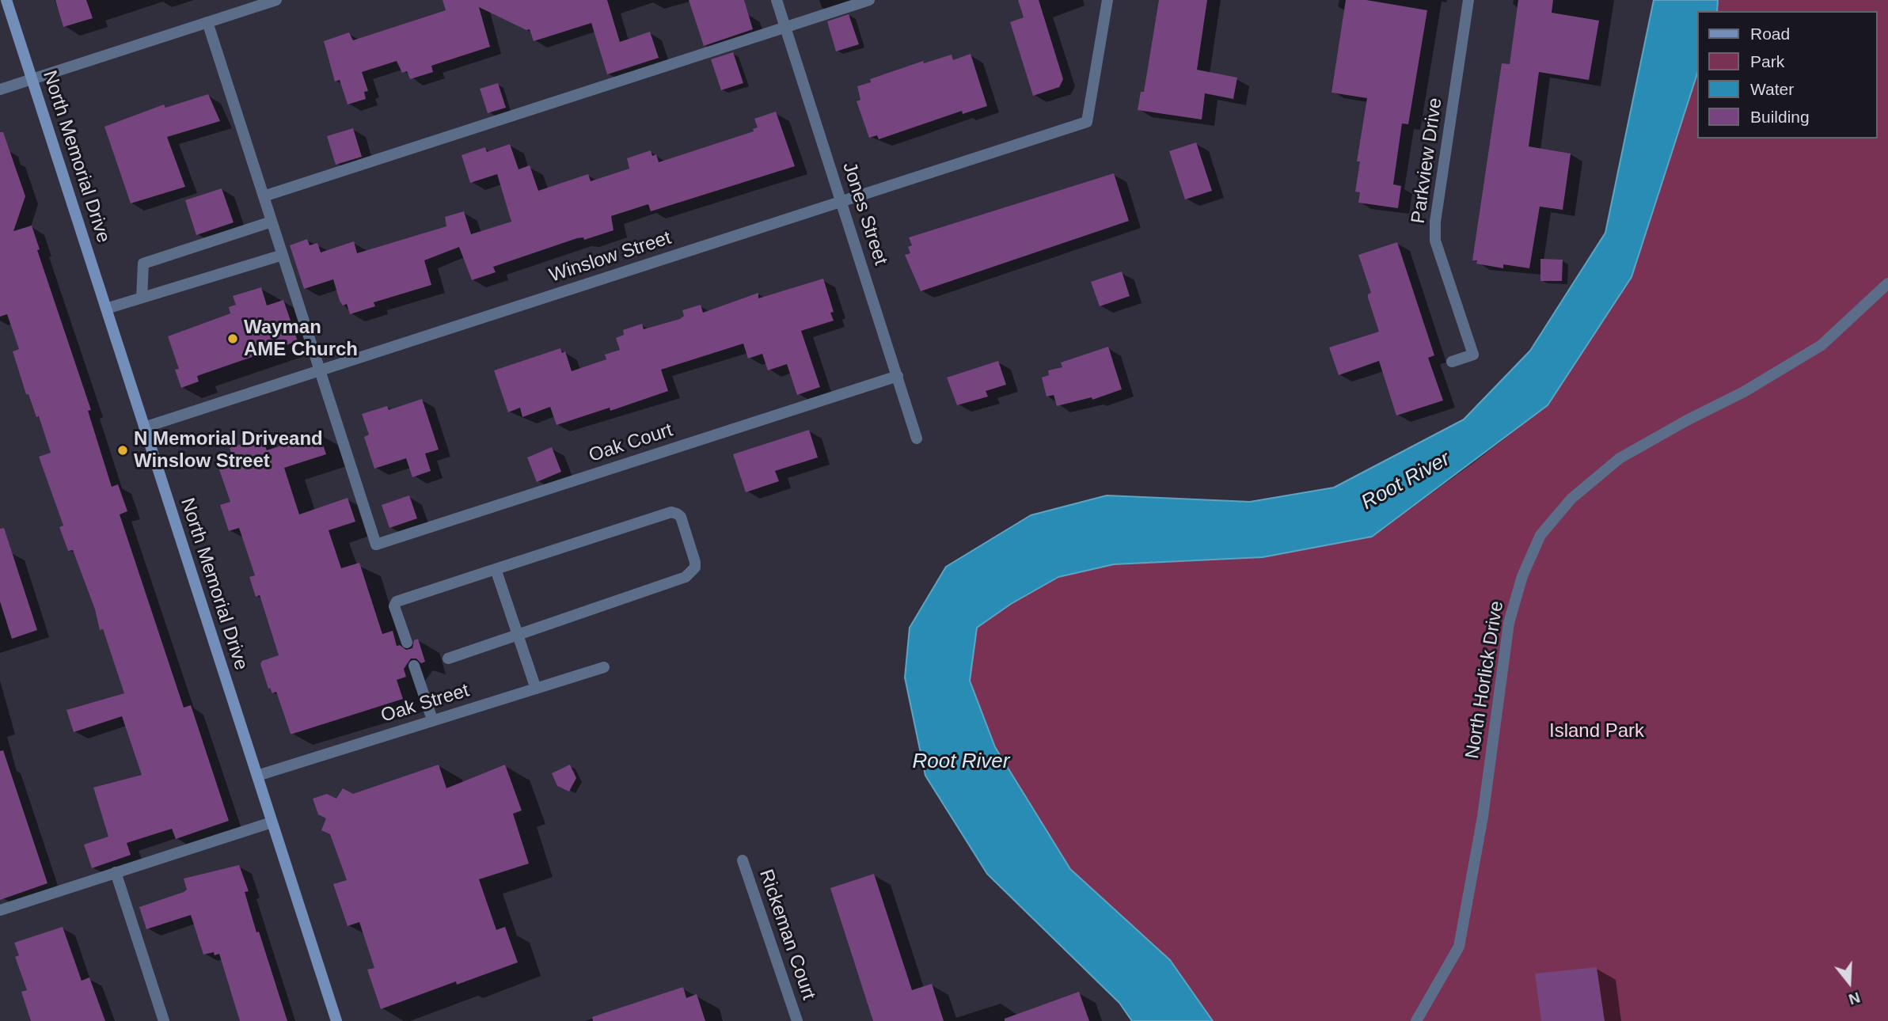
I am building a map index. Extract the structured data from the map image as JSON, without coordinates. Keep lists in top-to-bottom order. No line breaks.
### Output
{"streets":{"main road":["North Memorial Drive"],"street":["Parkview Drive","Jones Street","Winslow Street","Oak Court","North Horlick Drive","Oak Street","Rickeman Court"]},"crossings":[["North Memorial Drive","Winslow Street"],["North Memorial Drive","Oak Street"],["Jones Street","Winslow Street"],["Jones Street","Oak Court"],["Winslow Street","Oak Court"]],"water":["Root River"],"parks":["Island Park"],"places":["Wayman AME Church","N Memorial Driveand Winslow Street"],"legend":["Road","Park","Water","Building"],"north":"bottom"}
